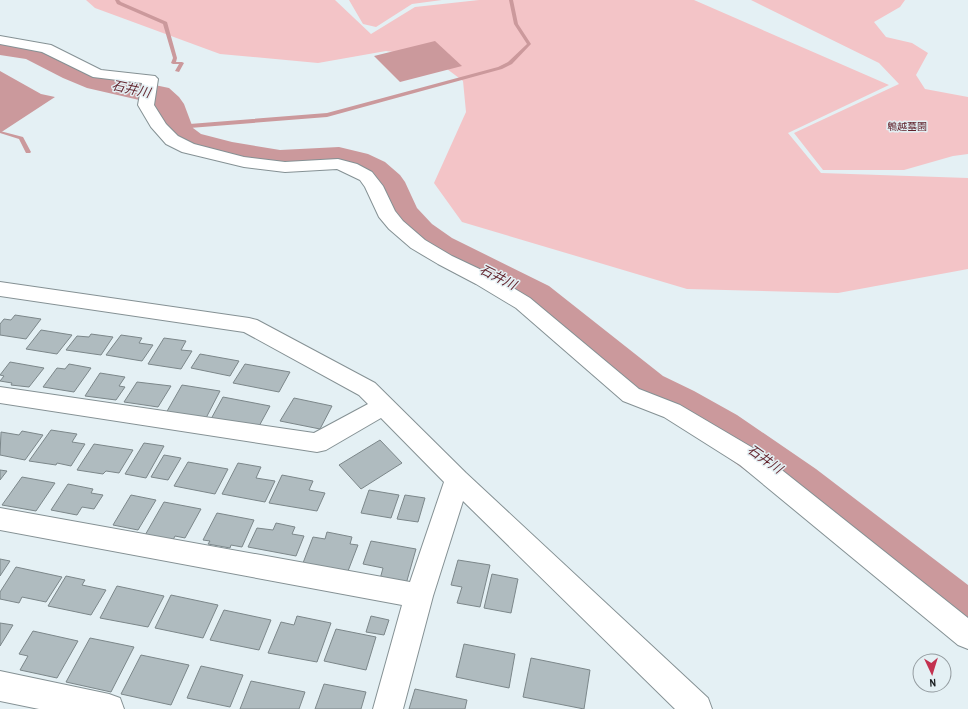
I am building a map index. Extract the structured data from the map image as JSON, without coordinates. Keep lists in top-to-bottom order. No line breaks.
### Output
{"water":["石井川"],"parks":["鵯越墓園"],"north":"bottom"}
